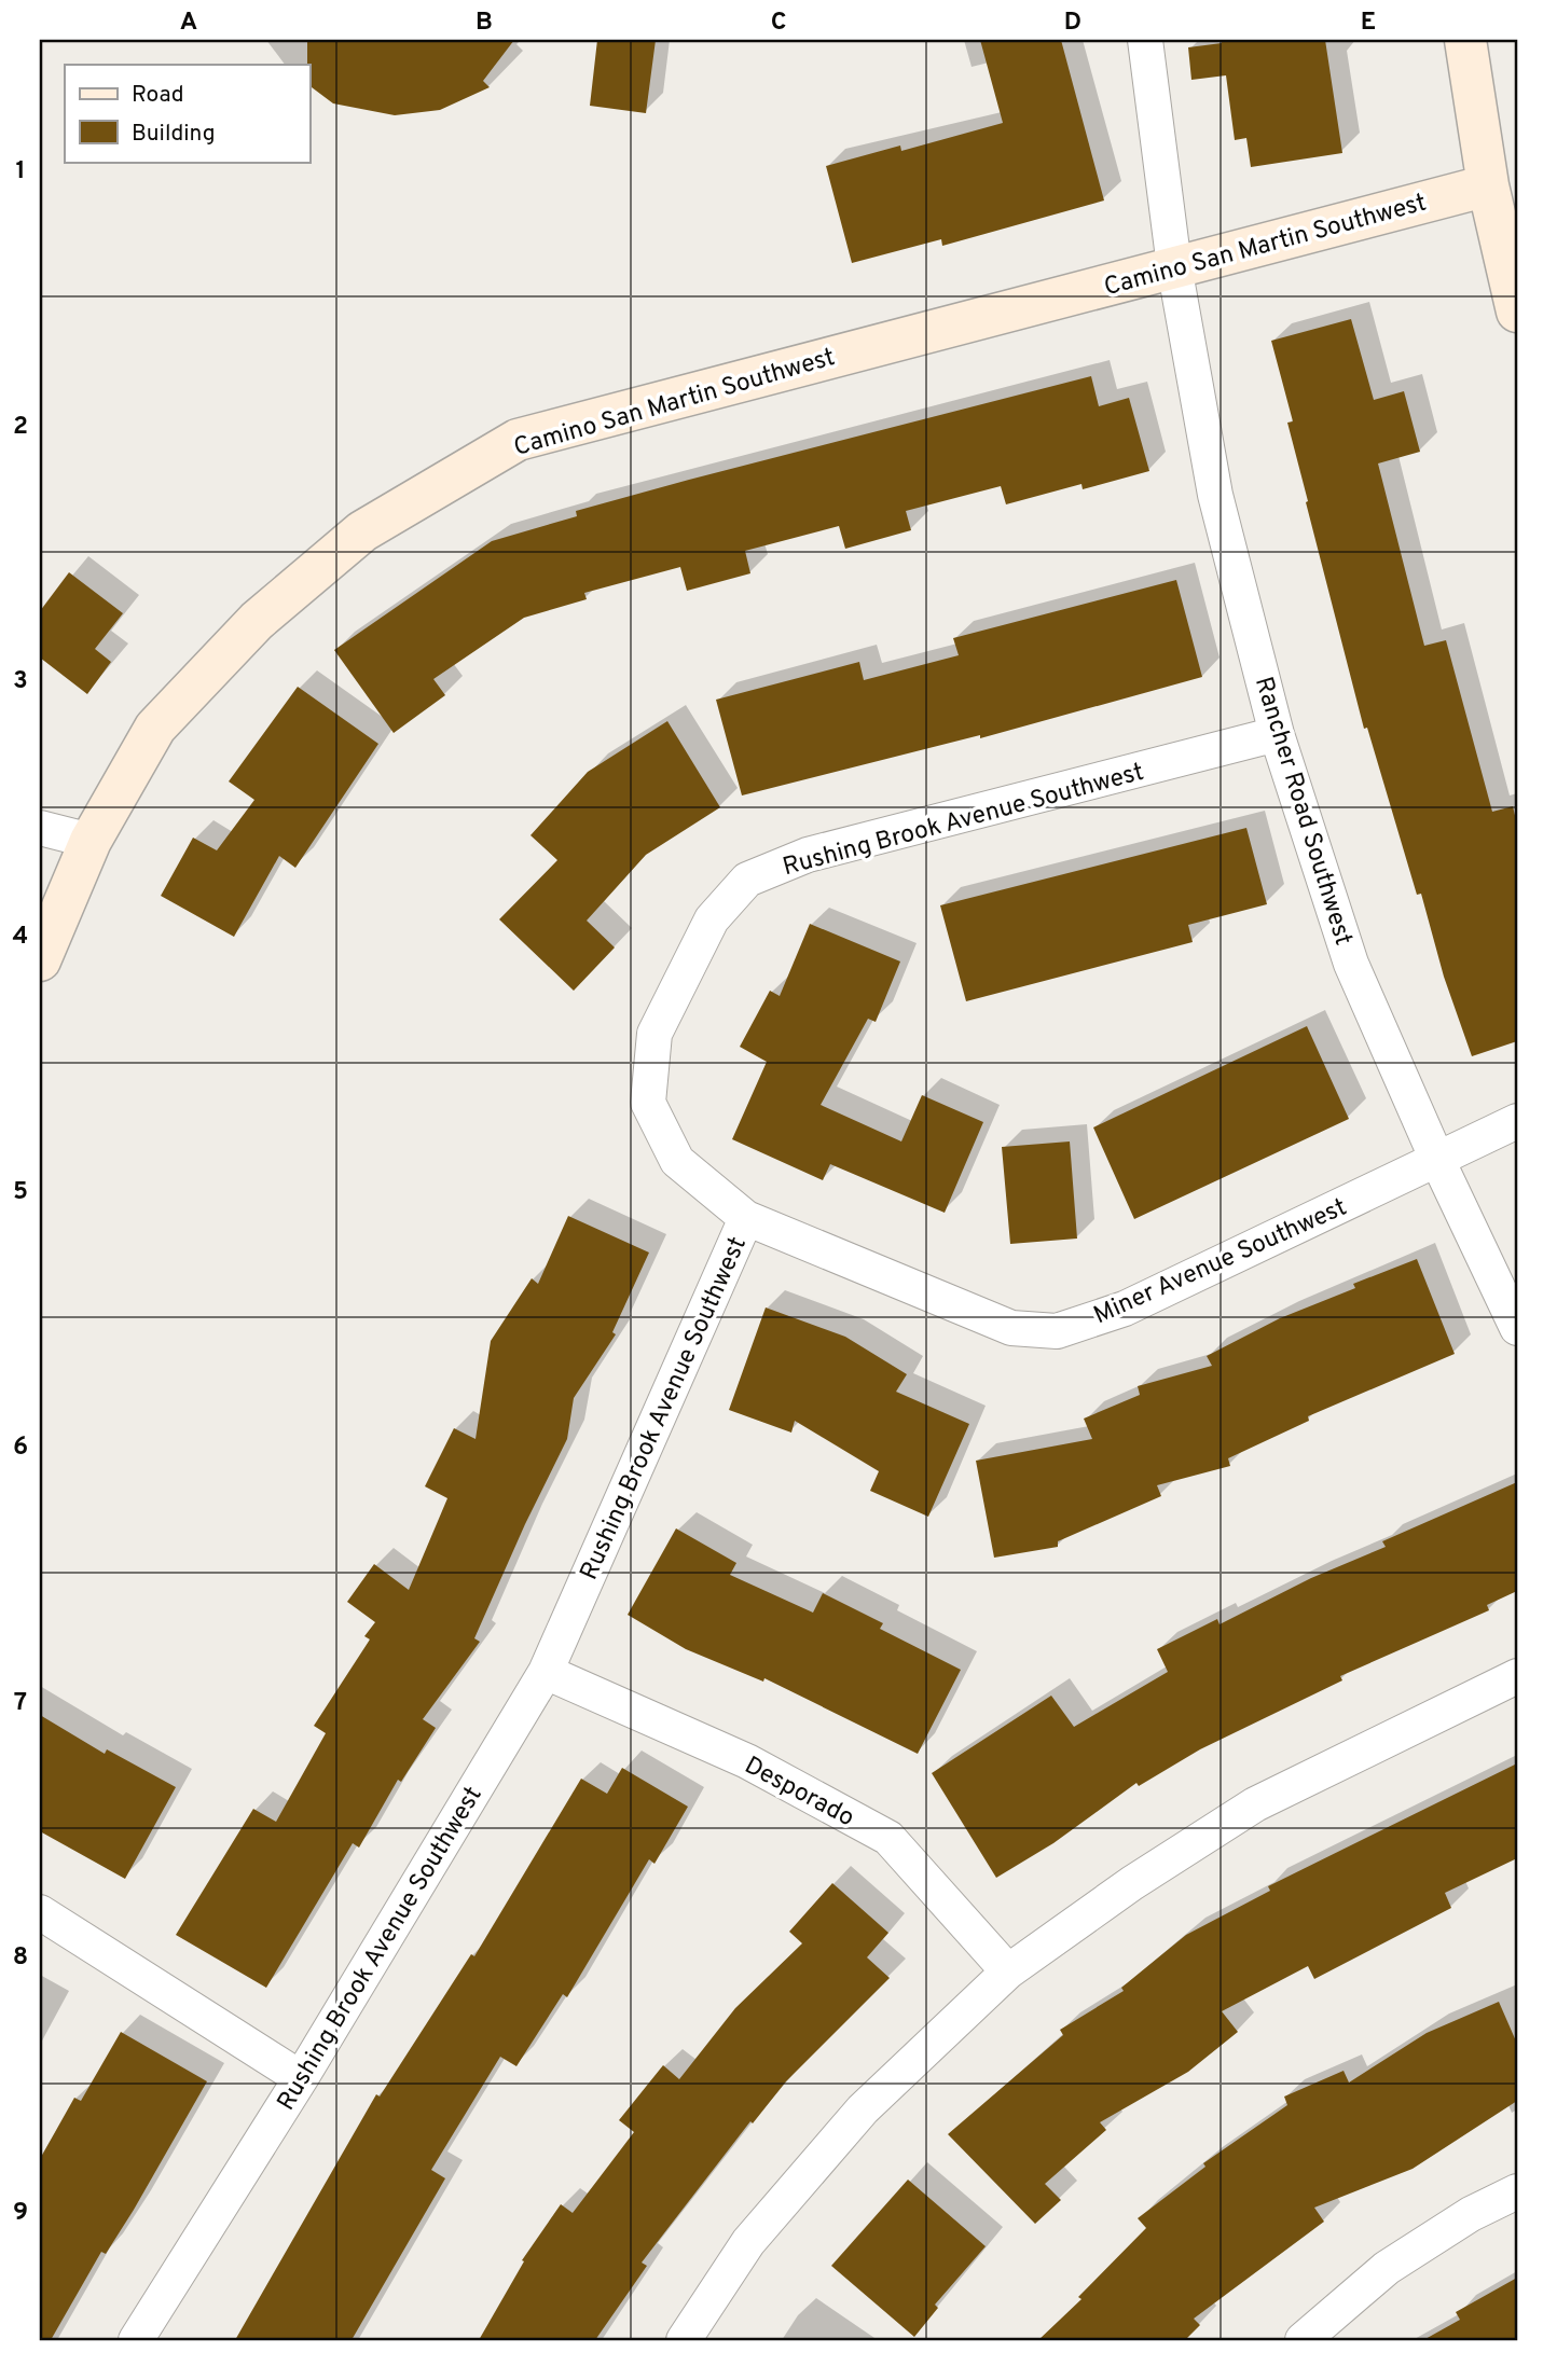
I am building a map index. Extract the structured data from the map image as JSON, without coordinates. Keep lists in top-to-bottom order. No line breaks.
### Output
{"streets":{"street":["Camino San Martin Southwest","Rancher Road Southwest","Rushing Brook Avenue Southwest","Miner Avenue Southwest","Desporado"]},"crossings":[["Camino San Martin Southwest","Rancher Road Southwest"],["Rancher Road Southwest","Rushing Brook Avenue Southwest"],["Rancher Road Southwest","Miner Avenue Southwest"],["Rushing Brook Avenue Southwest","Miner Avenue Southwest"],["Rushing Brook Avenue Southwest","Desporado"]],"legend":["Road","Building"],"grid":{"columns":["A","B","C","D","E"],"rows":["1","2","3","4","5","6","7","8","9"]}}
